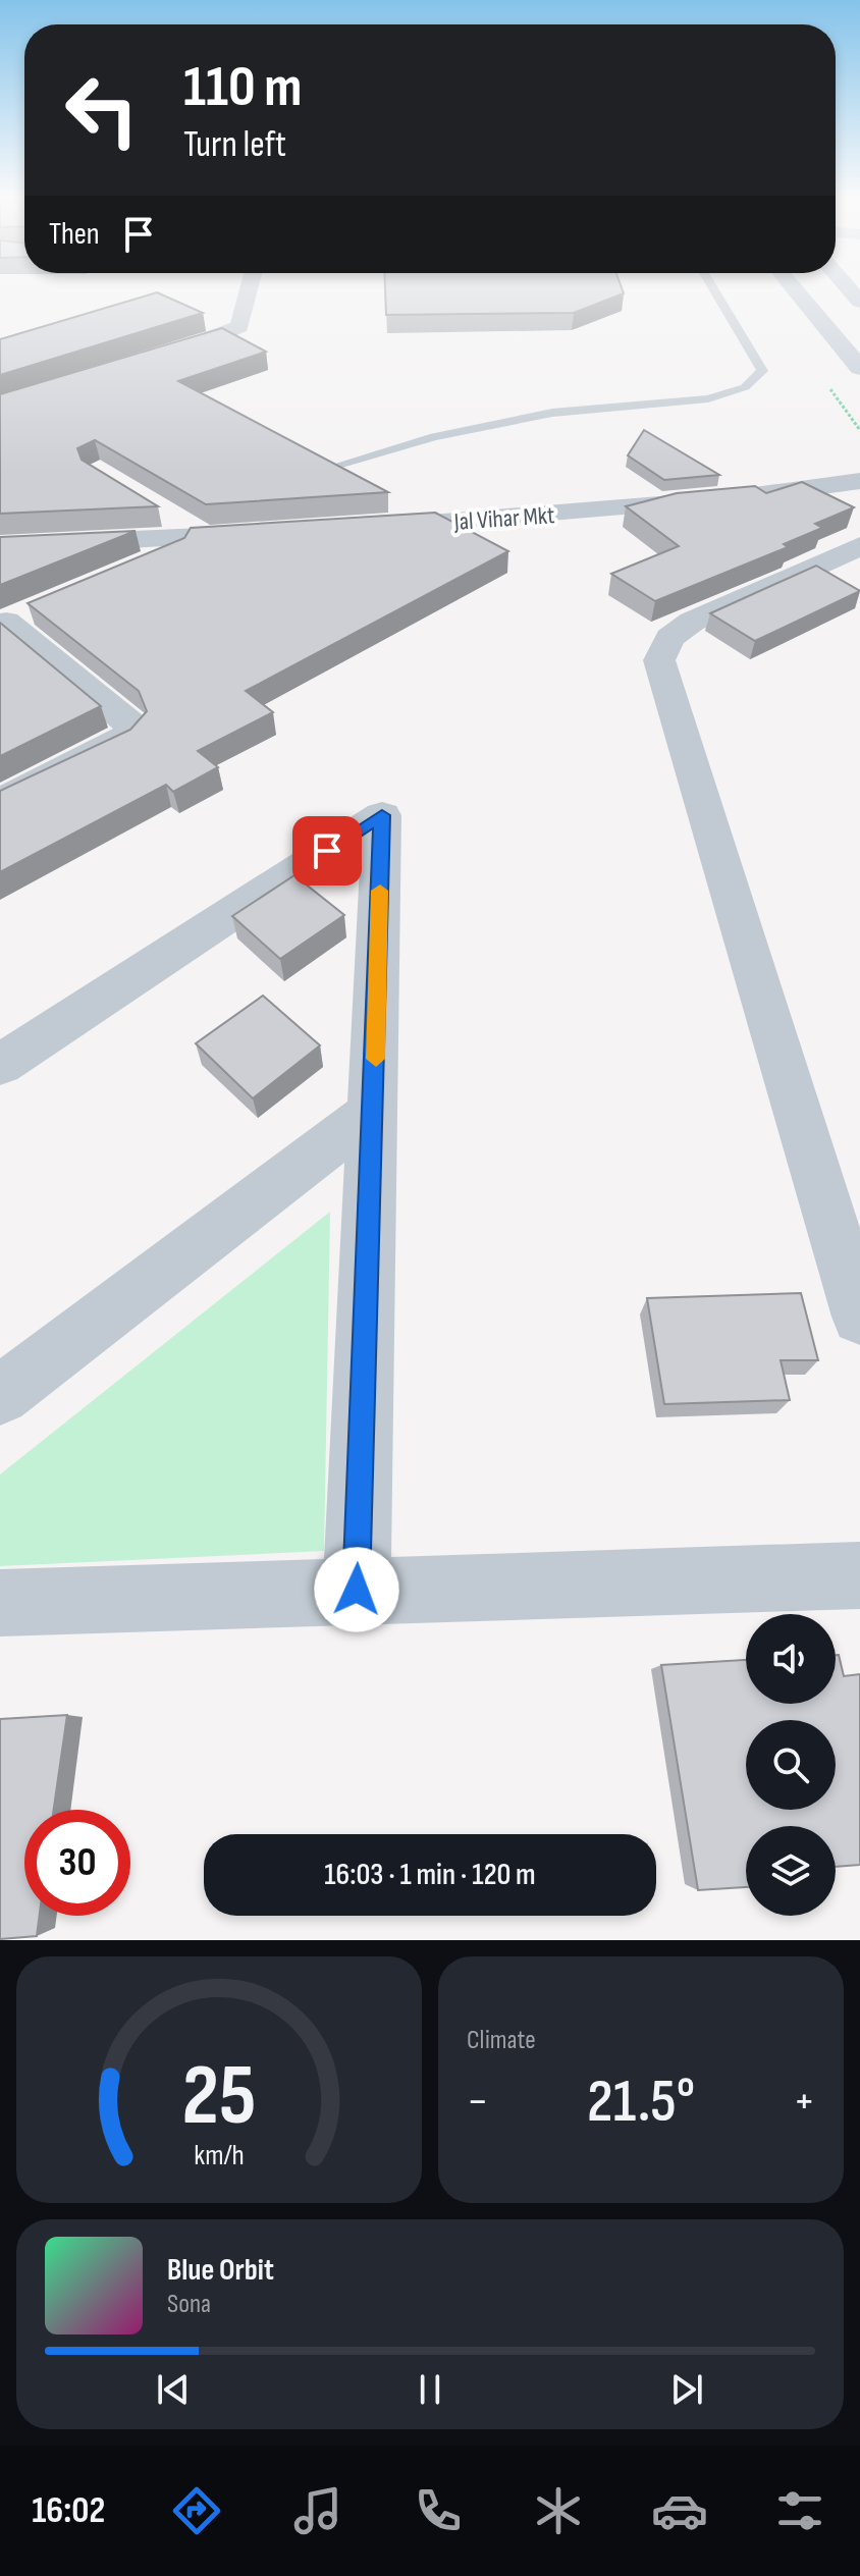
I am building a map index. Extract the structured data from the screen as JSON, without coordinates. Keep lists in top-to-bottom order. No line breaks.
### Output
{"streets":{"street":["Jal Vihar Mkt"]},"page":{"turn":["110 m","Turn left"],"then":"Then","limit":"30","trip":"16:03 · 1 min · 120 m","tile":"Climate","heat":["−","21.5°","+"],"song":["Blue Orbit","Sona"],"tabs":"16:02","gauge":["25","km/h"]}}
